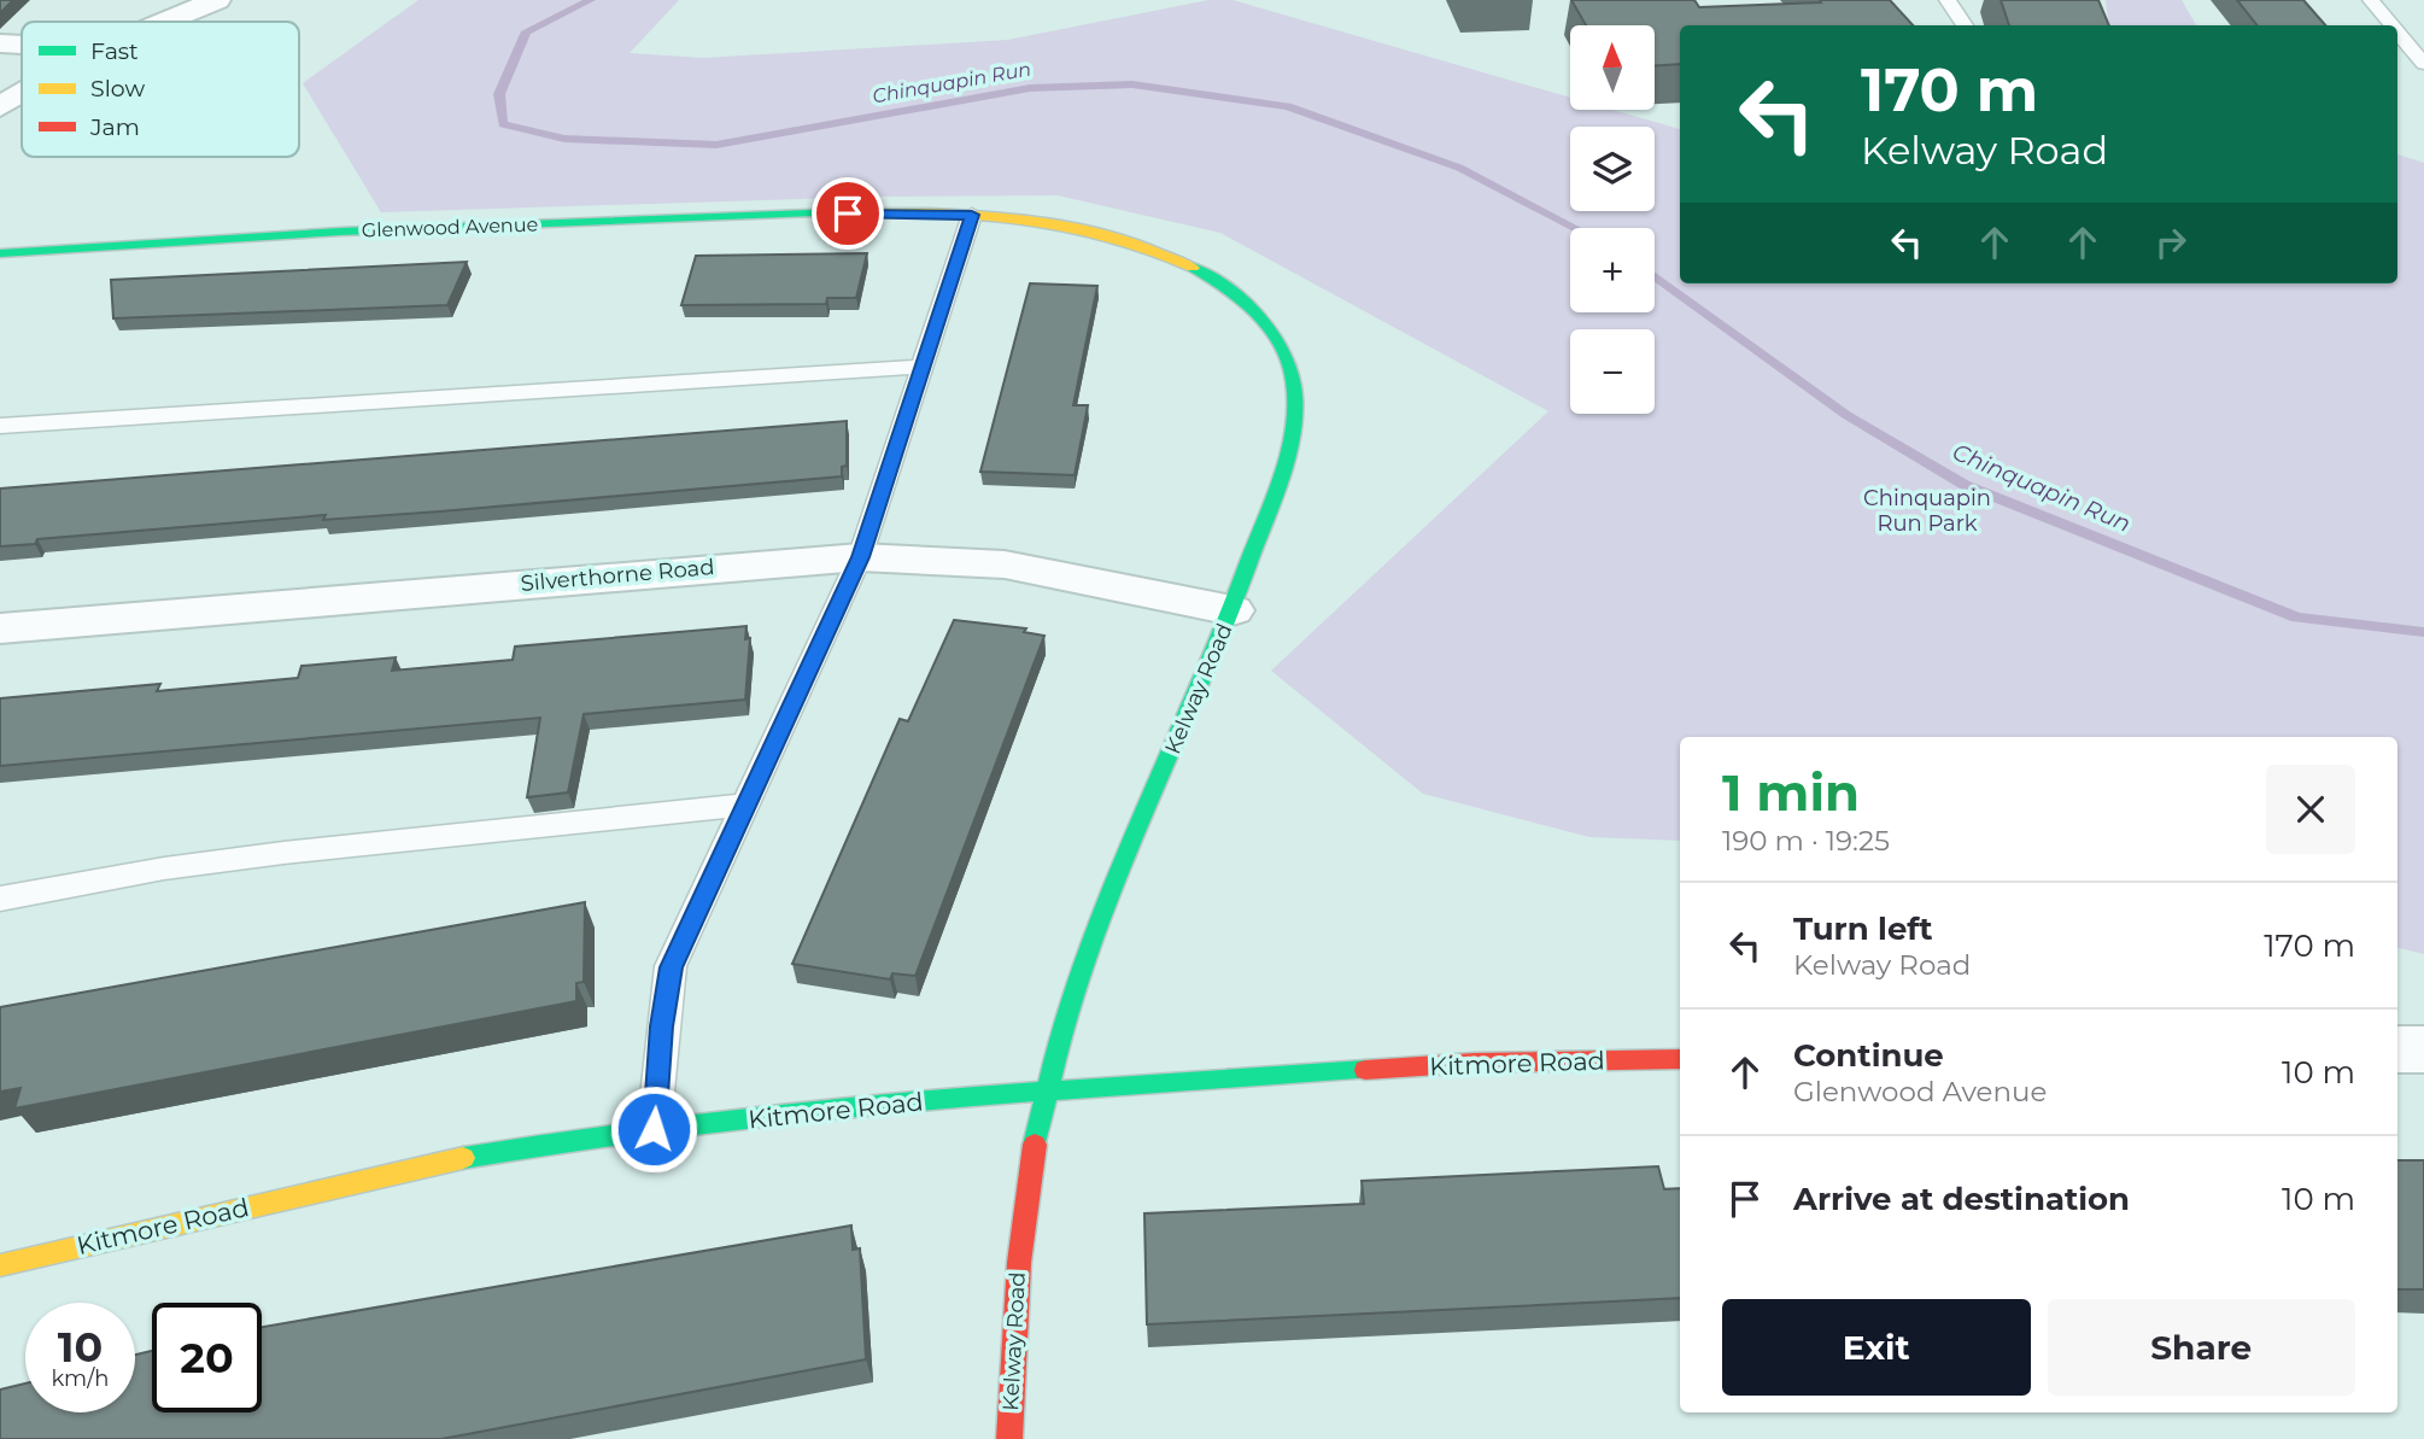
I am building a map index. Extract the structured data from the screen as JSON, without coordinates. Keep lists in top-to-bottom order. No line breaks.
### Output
{"streets":{"street":["Glenwood Avenue","Silverthorne Road","Kelway Road","Kitmore Road"]},"crossings":[["Glenwood Avenue","Kelway Road"],["Silverthorne Road","Kelway Road"],["Kelway Road","Kitmore Road"]],"water":["Chinquapin Run"],"parks":["Chinquapin Run Park"],"legend":["Fast","Slow","Jam"],"north":"top","page":{"map_buttons":["+","−"],"turn":["170 m","Kelway Road"],"heading":["1 min","190 m · 19:25"],"list":[{"name":"Turn left","note":"Kelway Road","value":"170 m"},{"name":"Continue","note":"Glenwood Avenue","value":"10 m"},{"name":"Arrive at destination","value":"10 m"}],"buttons":["Exit","Share"],"speed":"10 km/h","limit":"20"}}
